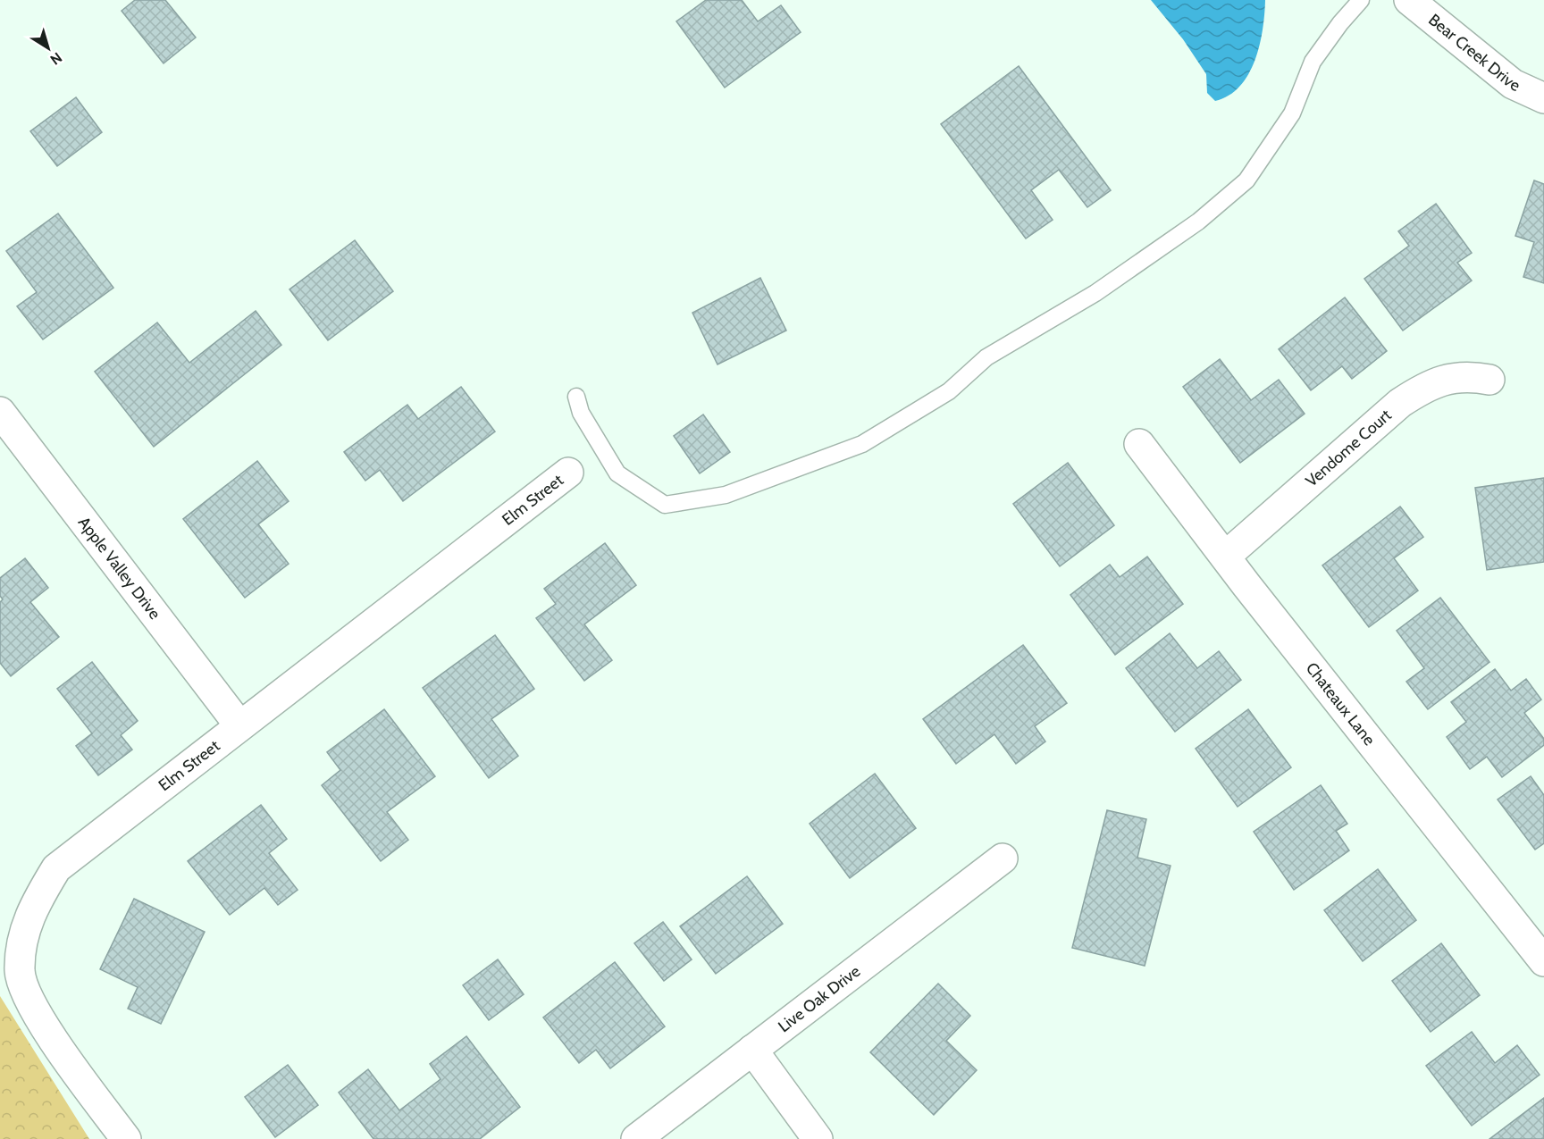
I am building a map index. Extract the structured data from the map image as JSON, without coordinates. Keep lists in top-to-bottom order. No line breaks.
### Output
{"streets":{"street":["Bear Creek Drive","Vendome Court","Elm Street","Apple Valley Drive","Chateaux Lane","Live Oak Drive"]},"crossings":[["Vendome Court","Chateaux Lane"],["Elm Street","Apple Valley Drive"]],"north":"bottom right"}
